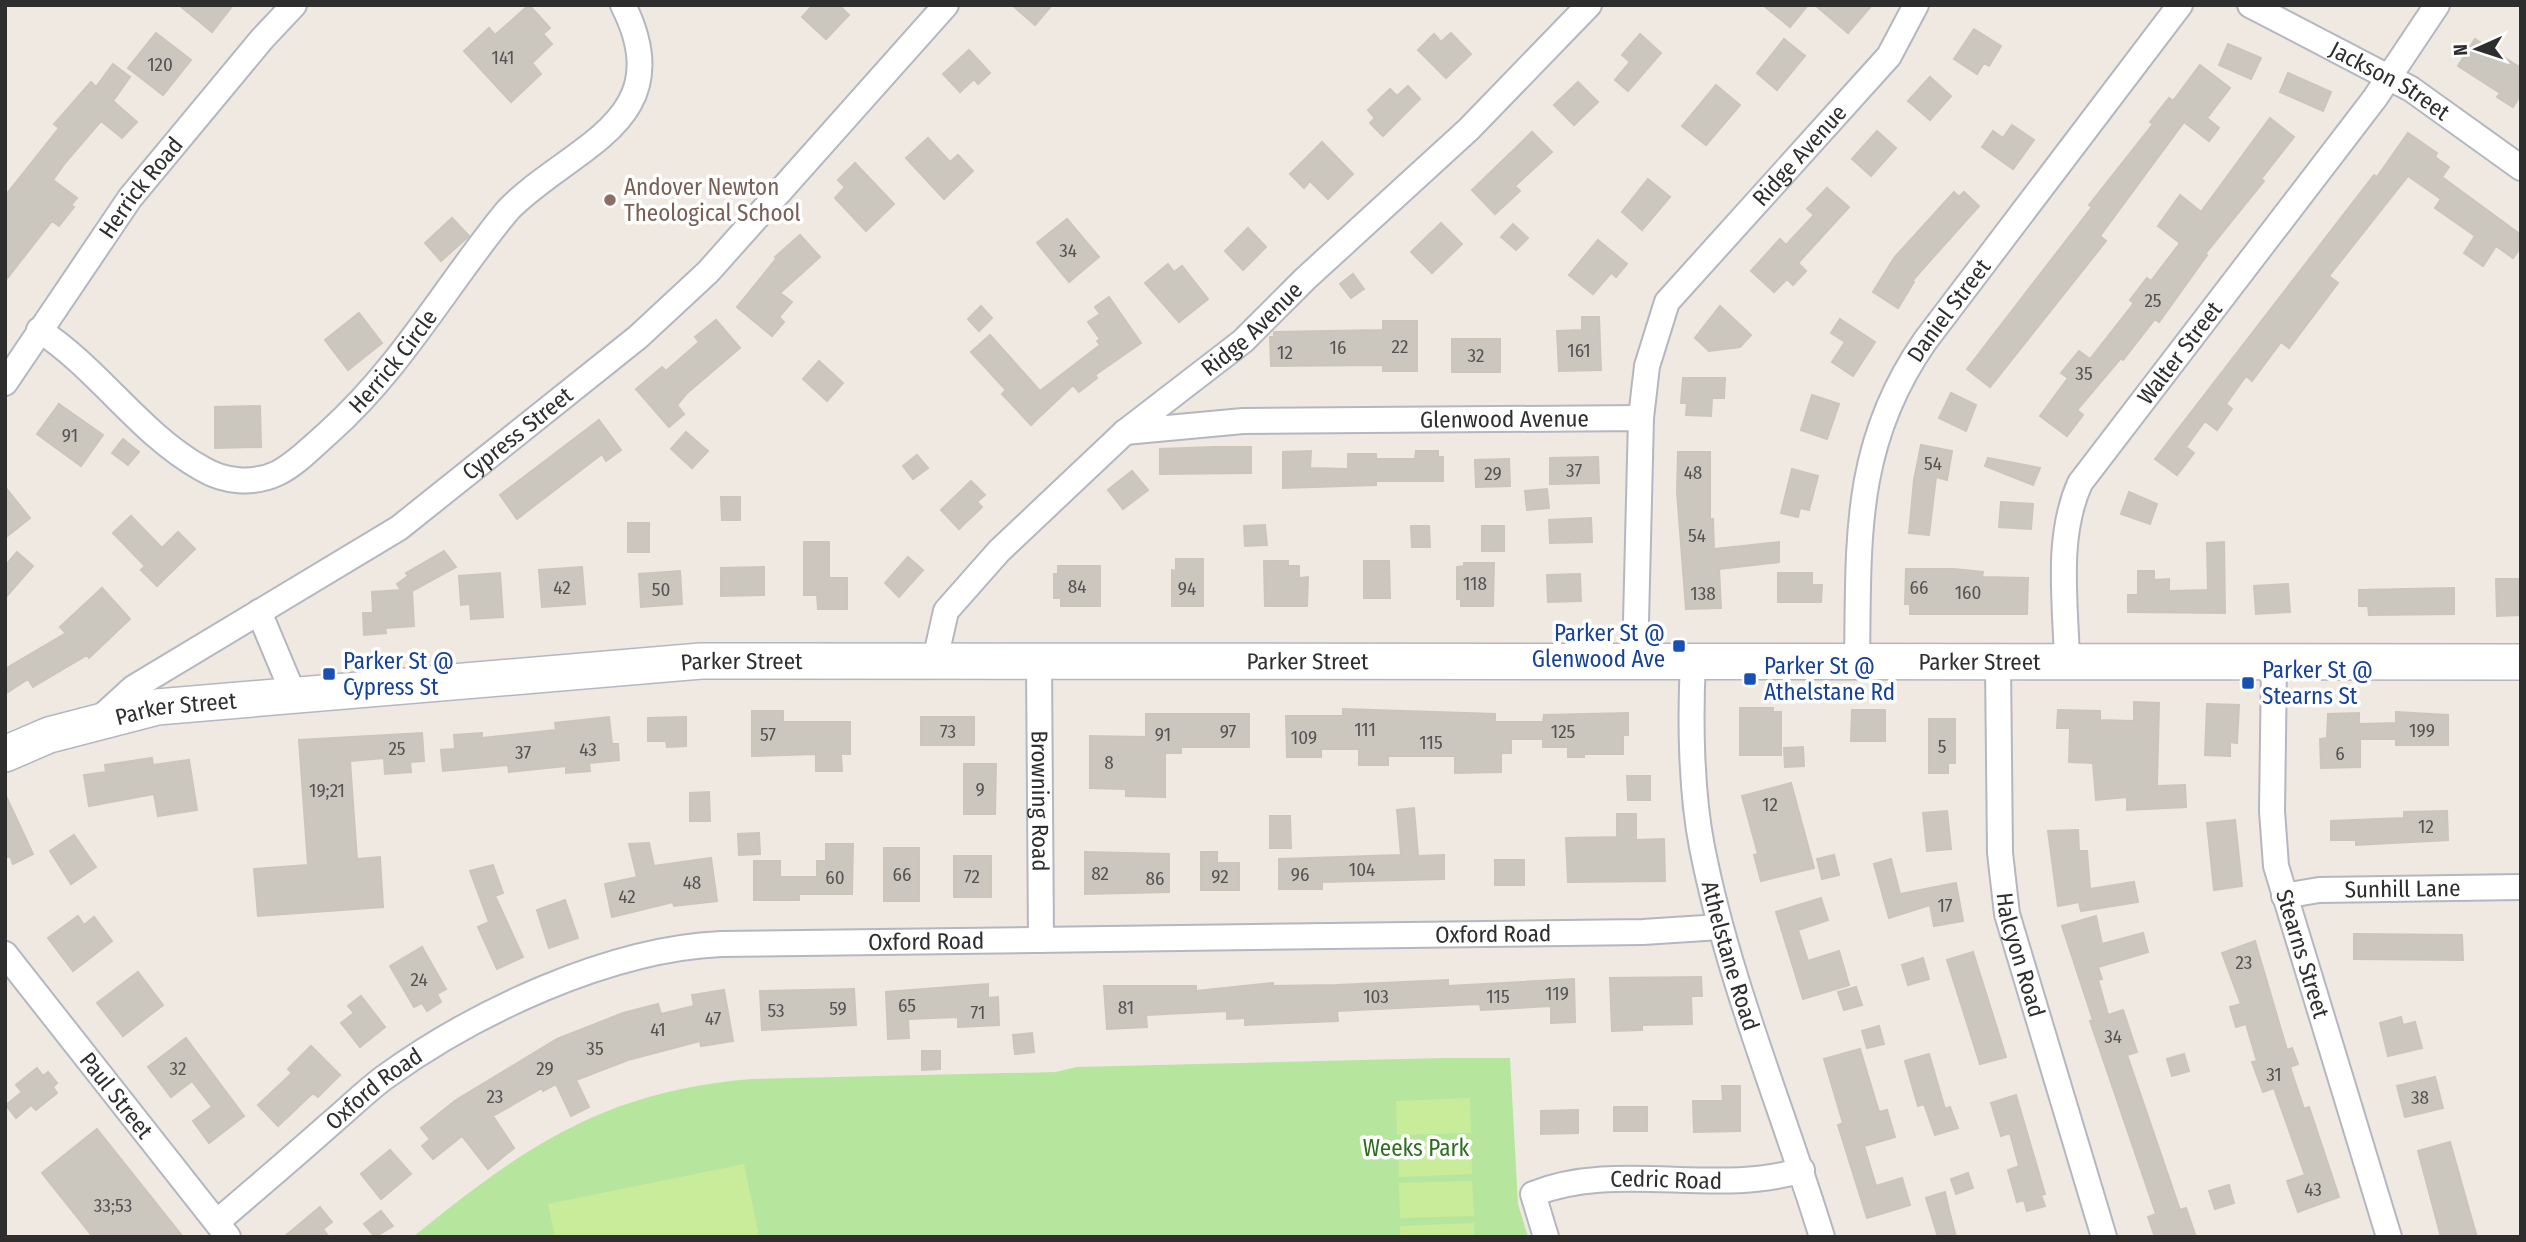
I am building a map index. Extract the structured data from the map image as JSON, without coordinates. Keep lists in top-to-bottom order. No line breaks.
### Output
{"streets":{"main road":["Cypress Street","Parker Street"],"street":["Jackson Street","Ridge Avenue","Herrick Road","Daniel Street","Walter Street","Herrick Circle","Glenwood Avenue","Browning Road","Sunhill Lane","Oxford Road","Athelstane Road","Halcyon Road","Stearns Street","Paul Street","Cedric Road"]},"crossings":[["Jackson Street","Walter Street"],["Ridge Avenue","Glenwood Avenue"],["Ridge Avenue","Parker Street"],["Herrick Road","Herrick Circle"],["Daniel Street","Parker Street"],["Walter Street","Parker Street"],["Cypress Street","Parker Street"],["Parker Street","Browning Road"],["Parker Street","Athelstane Road"],["Parker Street","Halcyon Road"],["Parker Street","Stearns Street"],["Browning Road","Oxford Road"],["Sunhill Lane","Stearns Street"],["Oxford Road","Athelstane Road"],["Oxford Road","Paul Street"],["Athelstane Road","Cedric Road"]],"parks":["Weeks Park"],"places":{"other":["Andover Newton Theological School"],"transit":["Parker St @ Glenwood Ave","Parker St @ Cypress St","Parker St @ Athelstane Rd","Parker St @ Stearns St"]},"house_numbers":["141","120","34","25","22","16","161","12","32","35","91","54","37","48","29","54","118","84","42","66","94","50","160","138","111","199","73","97","125","57","91","109","115","5","25","43","37","6","8","9","19;21","12","12","104","82","66","96","72","92","60","86","48","42","17","23","24","119","103","115","65","81","59","53","71","47","41","34","35","32","29","31","23","38","43","33;53"],"north":"left"}
